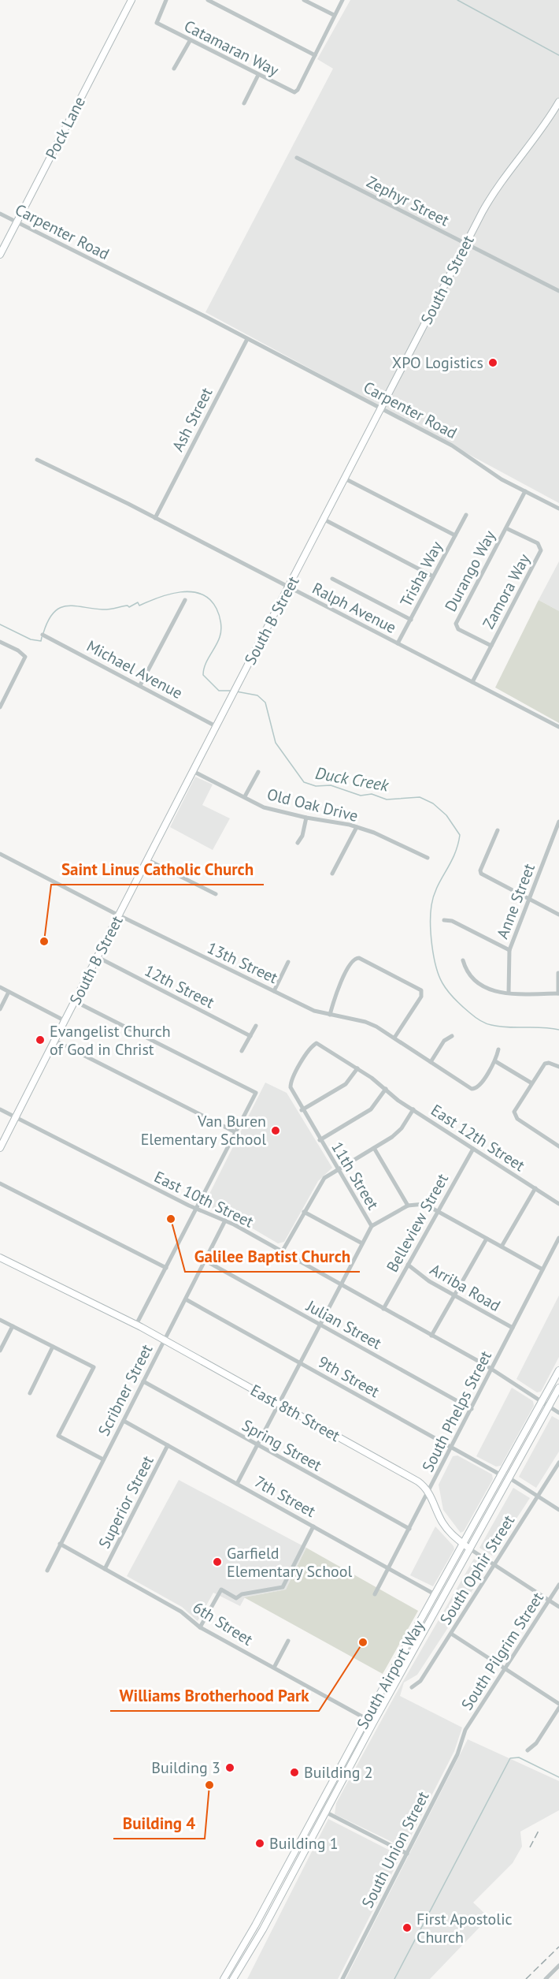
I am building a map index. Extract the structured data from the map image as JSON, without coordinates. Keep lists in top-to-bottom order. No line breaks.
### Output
{"streets":{"street":["Catamaran Way","Pock Lane","Zephyr Street","Carpenter Road","South B Street","Ash Street","Durango Way","Trisha Way","Zamora Way","Ralph Avenue","Michael Avenue","Old Oak Drive","Anne Street","13th Street","12th Street","East 12th Street","11th Street","East 10th Street","Belleview Street","Arriba Road","Julian Street","9th Street","Scribner Street","South Phelps Street","East 8th Street","Spring Street","7th Street","Superior Street","South Ophir Street","6th Street","South Pilgrim Street","South Airport Way","South Union Street"]},"crossings":[["Pock Lane","Carpenter Road"],["Zephyr Street","South B Street"],["Carpenter Road","South B Street"],["Carpenter Road","Ash Street"],["Carpenter Road","Durango Way"],["South B Street","Ralph Avenue"],["South B Street","Michael Avenue"],["South B Street","Old Oak Drive"],["South B Street","13th Street"],["South B Street","12th Street"],["South B Street","East 10th Street"],["Ash Street","Ralph Avenue"],["Durango Way","Zamora Way"],["Trisha Way","Ralph Avenue"],["Zamora Way","Ralph Avenue"],["East 12th Street","Belleview Street"],["East 10th Street","Belleview Street"],["East 10th Street","Scribner Street"],["East 10th Street","South Phelps Street"],["East 10th Street","South Airport Way"],["Belleview Street","Arriba Road"],["Arriba Road","South Phelps Street"],["Julian Street","Scribner Street"],["Julian Street","South Phelps Street"],["9th Street","Scribner Street"],["9th Street","South Phelps Street"],["9th Street","South Airport Way"],["Scribner Street","East 8th Street"],["Scribner Street","Spring Street"],["Scribner Street","7th Street"],["Scribner Street","6th Street"],["South Phelps Street","East 8th Street"],["South Phelps Street","Spring Street"],["South Phelps Street","7th Street"],["East 8th Street","South Ophir Street"],["East 8th Street","South Pilgrim Street"],["East 8th Street","South Airport Way"],["7th Street","Superior Street"],["7th Street","South Airport Way"],["Superior Street","6th Street"],["6th Street","South Airport Way"],["South Pilgrim Street","South Union Street"]],"water":["Duck Creek"],"places":["XPO Logistics","Saint Linus Catholic Church","Evangelist Church of God in Christ","Van Buren Elementary School","Galilee Baptist Church","Garfield Elementary School","Williams Brotherhood Park","Building 3","Building 2","Building 4","Building 1","First Apostolic Church"]}
